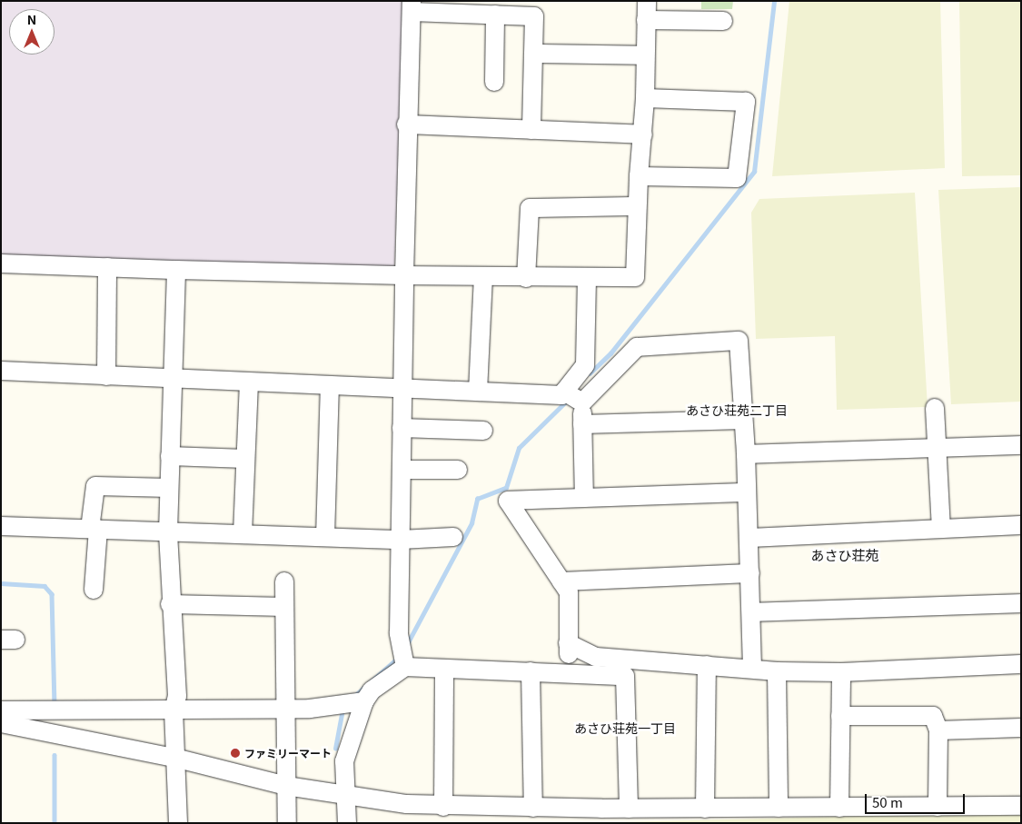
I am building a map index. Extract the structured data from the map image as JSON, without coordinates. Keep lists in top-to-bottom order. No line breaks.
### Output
{"districts":["あさひ荘苑二丁目","あさひ荘苑","あさひ荘苑一丁目"],"places":["ファミリーマート"],"scale_bar":"50 m","north":"top"}
